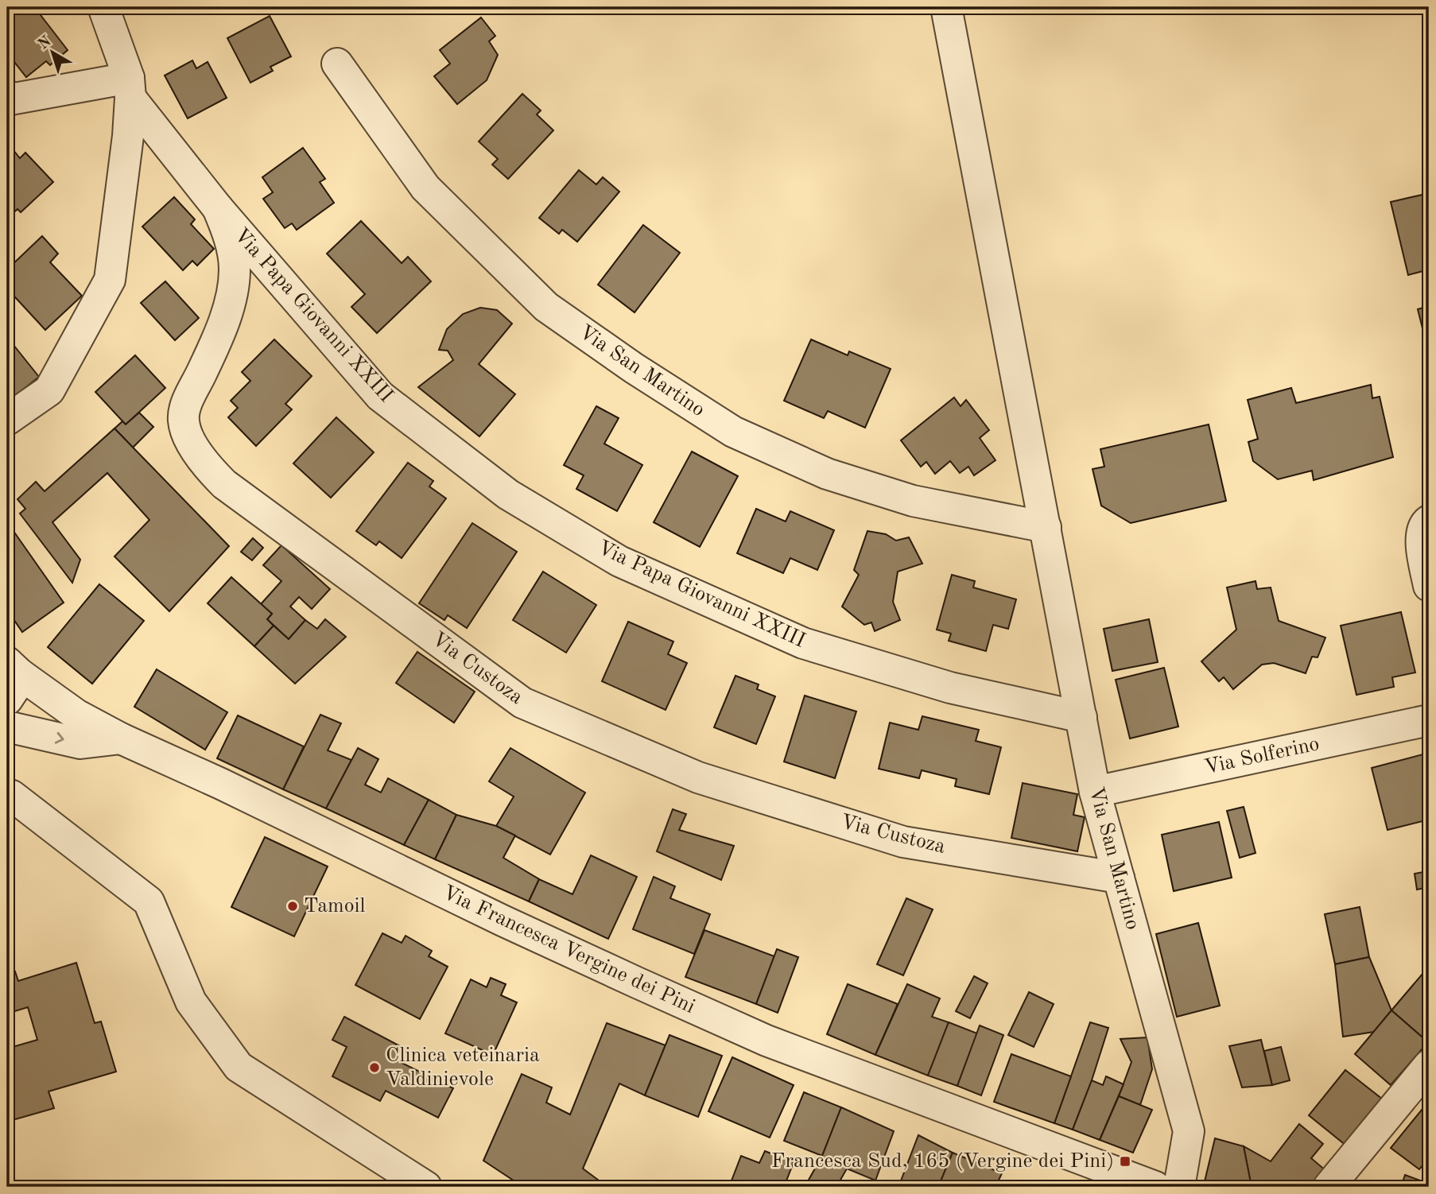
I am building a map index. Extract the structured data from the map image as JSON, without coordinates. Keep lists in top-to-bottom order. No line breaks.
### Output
{"streets":{"street":["Via Papa Giovanni XXIII","Via San Martino","Via Custoza","Via Solferino","Via Francesca Vergine dei Pini"]},"crossings":[["Via Papa Giovanni XXIII","Via San Martino"],["Via Papa Giovanni XXIII","Via Custoza"],["Via San Martino","Via Custoza"],["Via San Martino","Via Solferino"]],"places":{"other":["Tamoil","Clinica veteinaria Valdinievole"],"transit":["Francesca Sud, 165 (Vergine dei Pini)"]},"north":"top left"}
